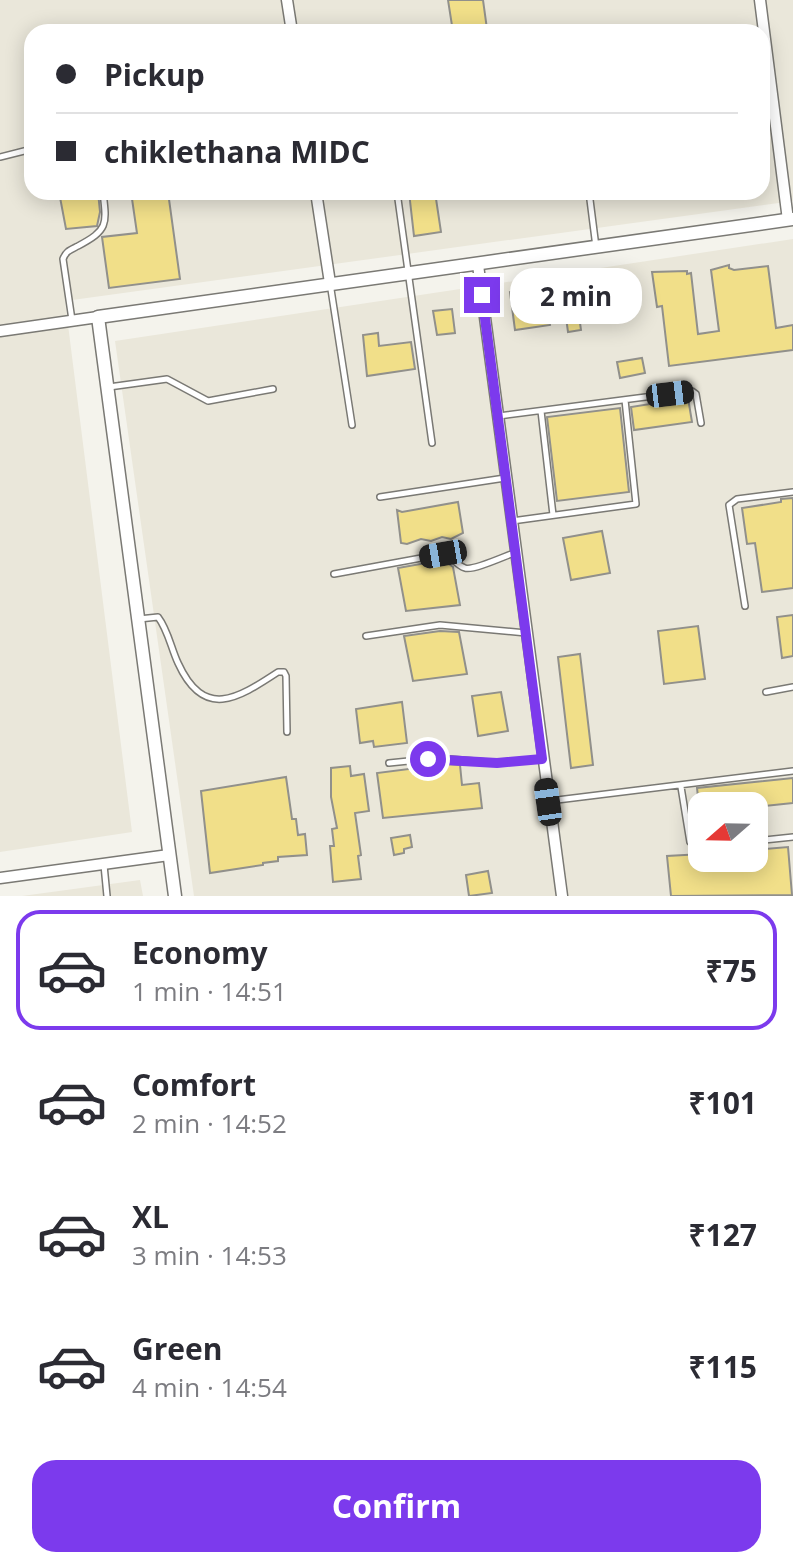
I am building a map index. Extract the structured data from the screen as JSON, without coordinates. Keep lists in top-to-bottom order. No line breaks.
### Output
{"north":"left","page":{"banner":["Pickup","chiklethana MIDC"],"bubble":"2 min","list":[{"name":"Economy","note":"1 min · 14:51","value":"₹75"},{"name":"Comfort","note":"2 min · 14:52","value":"₹101"},{"name":"XL","note":"3 min · 14:53","value":"₹127"},{"name":"Green","note":"4 min · 14:54","value":"₹115"}],"buttons":"Confirm"}}
